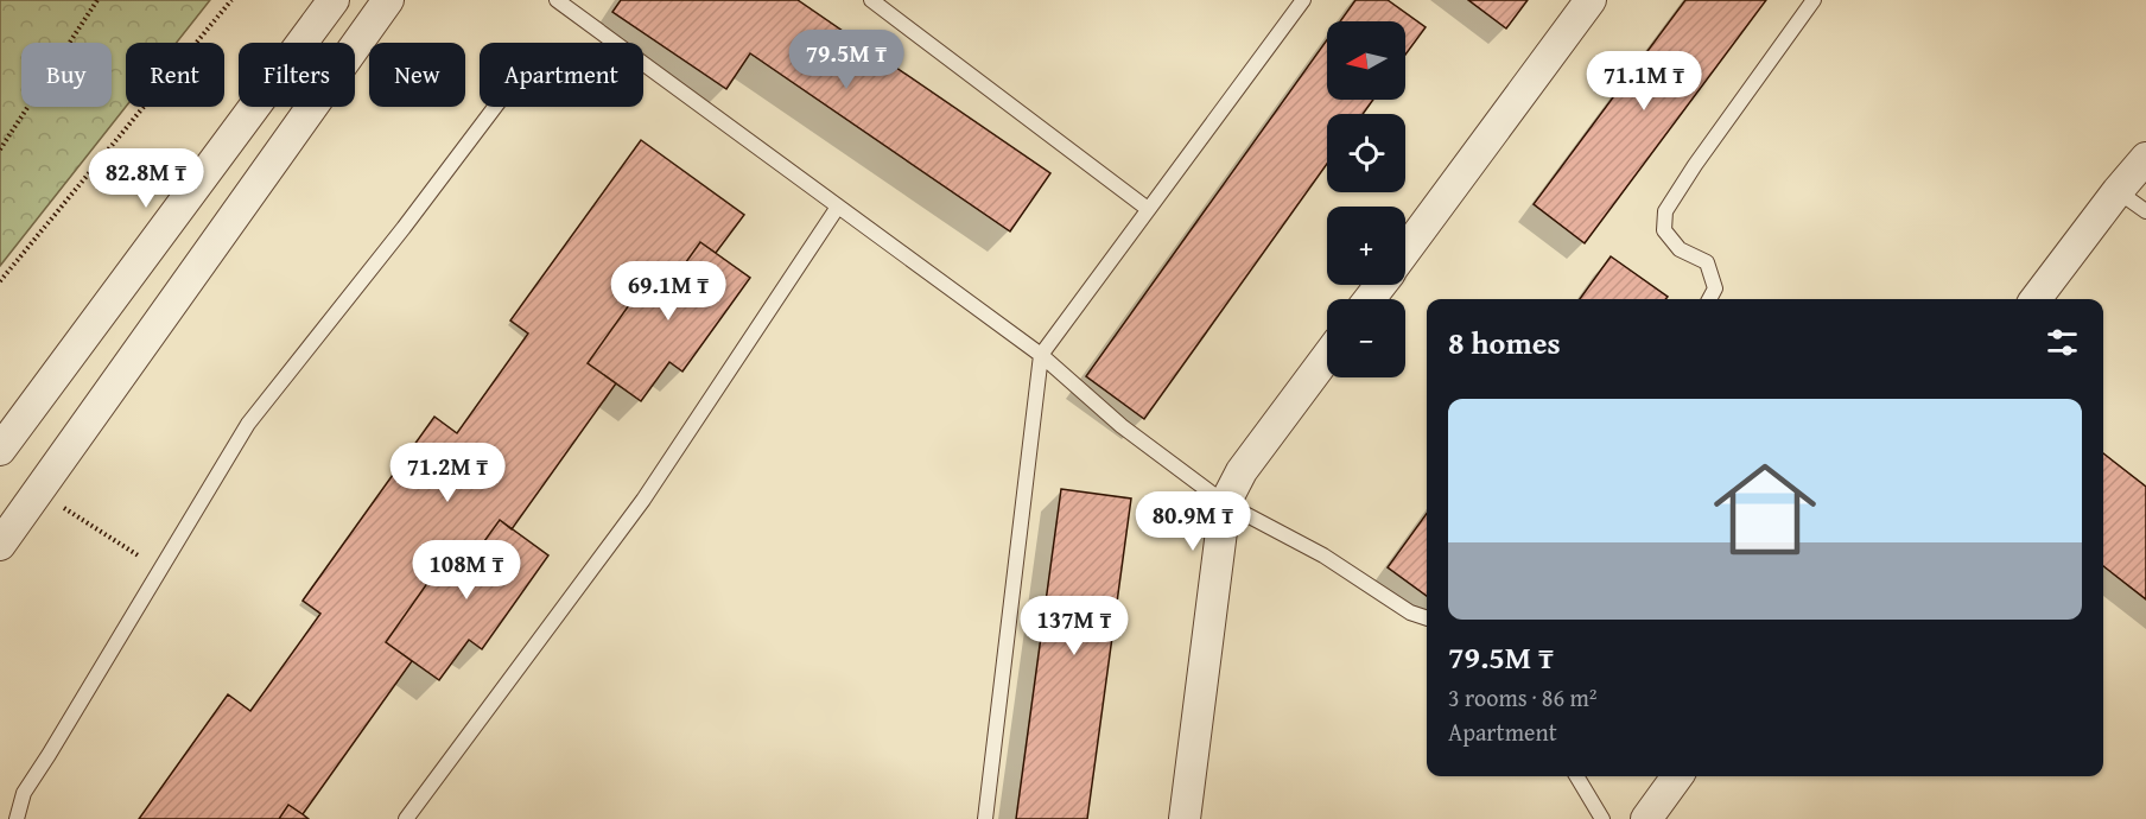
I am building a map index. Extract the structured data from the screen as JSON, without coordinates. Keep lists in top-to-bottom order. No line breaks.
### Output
{"north":"left","page":{"map_buttons":["+","−"],"price":["79.5M ₸","71.1M ₸","82.8M ₸","69.1M ₸","71.2M ₸","80.9M ₸","108M ₸","137M ₸"],"chip":["Buy","Rent","Filters","New","Apartment"],"heading":"8 homes","list":[{"name":"79.5M ₸","note":"3 rooms · 86 m² · Apartment"}]}}
